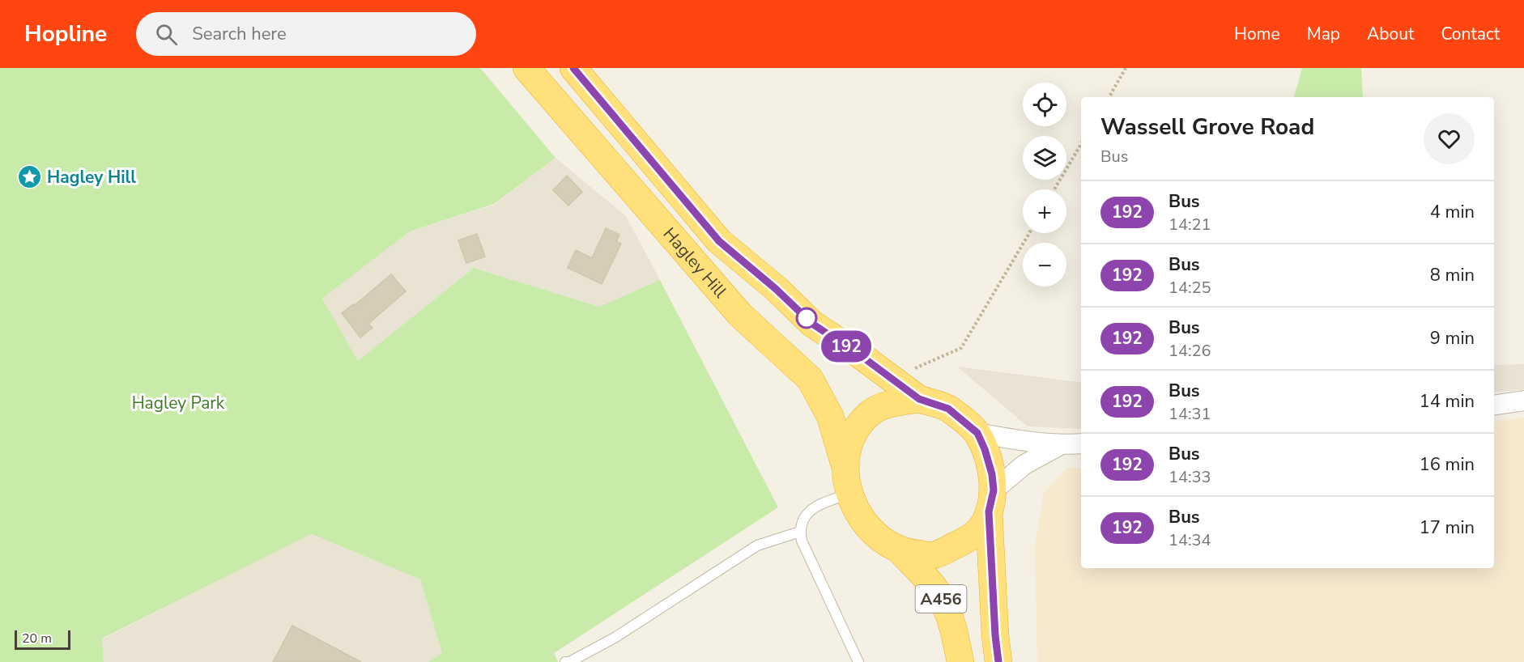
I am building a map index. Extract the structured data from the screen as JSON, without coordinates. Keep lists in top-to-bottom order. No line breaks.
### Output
{"streets":{"highway":["Hagley Hill","A456"]},"crossings":[["Hagley Hill","A456"]],"parks":["Hagley Park"],"places":{"place":["Hagley Hill"]},"lines":["bus line 192"],"scale_bar":"20 m","page":{"header":"Hopline","search":"Search here","nav":["Home","Map","About","Contact"],"on_map":"192","map_buttons":["+","−"],"heading":["Wassell Grove Road","Bus"],"list":[{"mark":"192","name":"Bus","note":"14:21","value":"4 min"},{"mark":"192","name":"Bus","note":"14:25","value":"8 min"},{"mark":"192","name":"Bus","note":"14:26","value":"9 min"},{"mark":"192","name":"Bus","note":"14:31","value":"14 min"},{"mark":"192","name":"Bus","note":"14:33","value":"16 min"},{"mark":"192","name":"Bus","note":"14:34","value":"17 min"}],"scale":"20 m"}}
